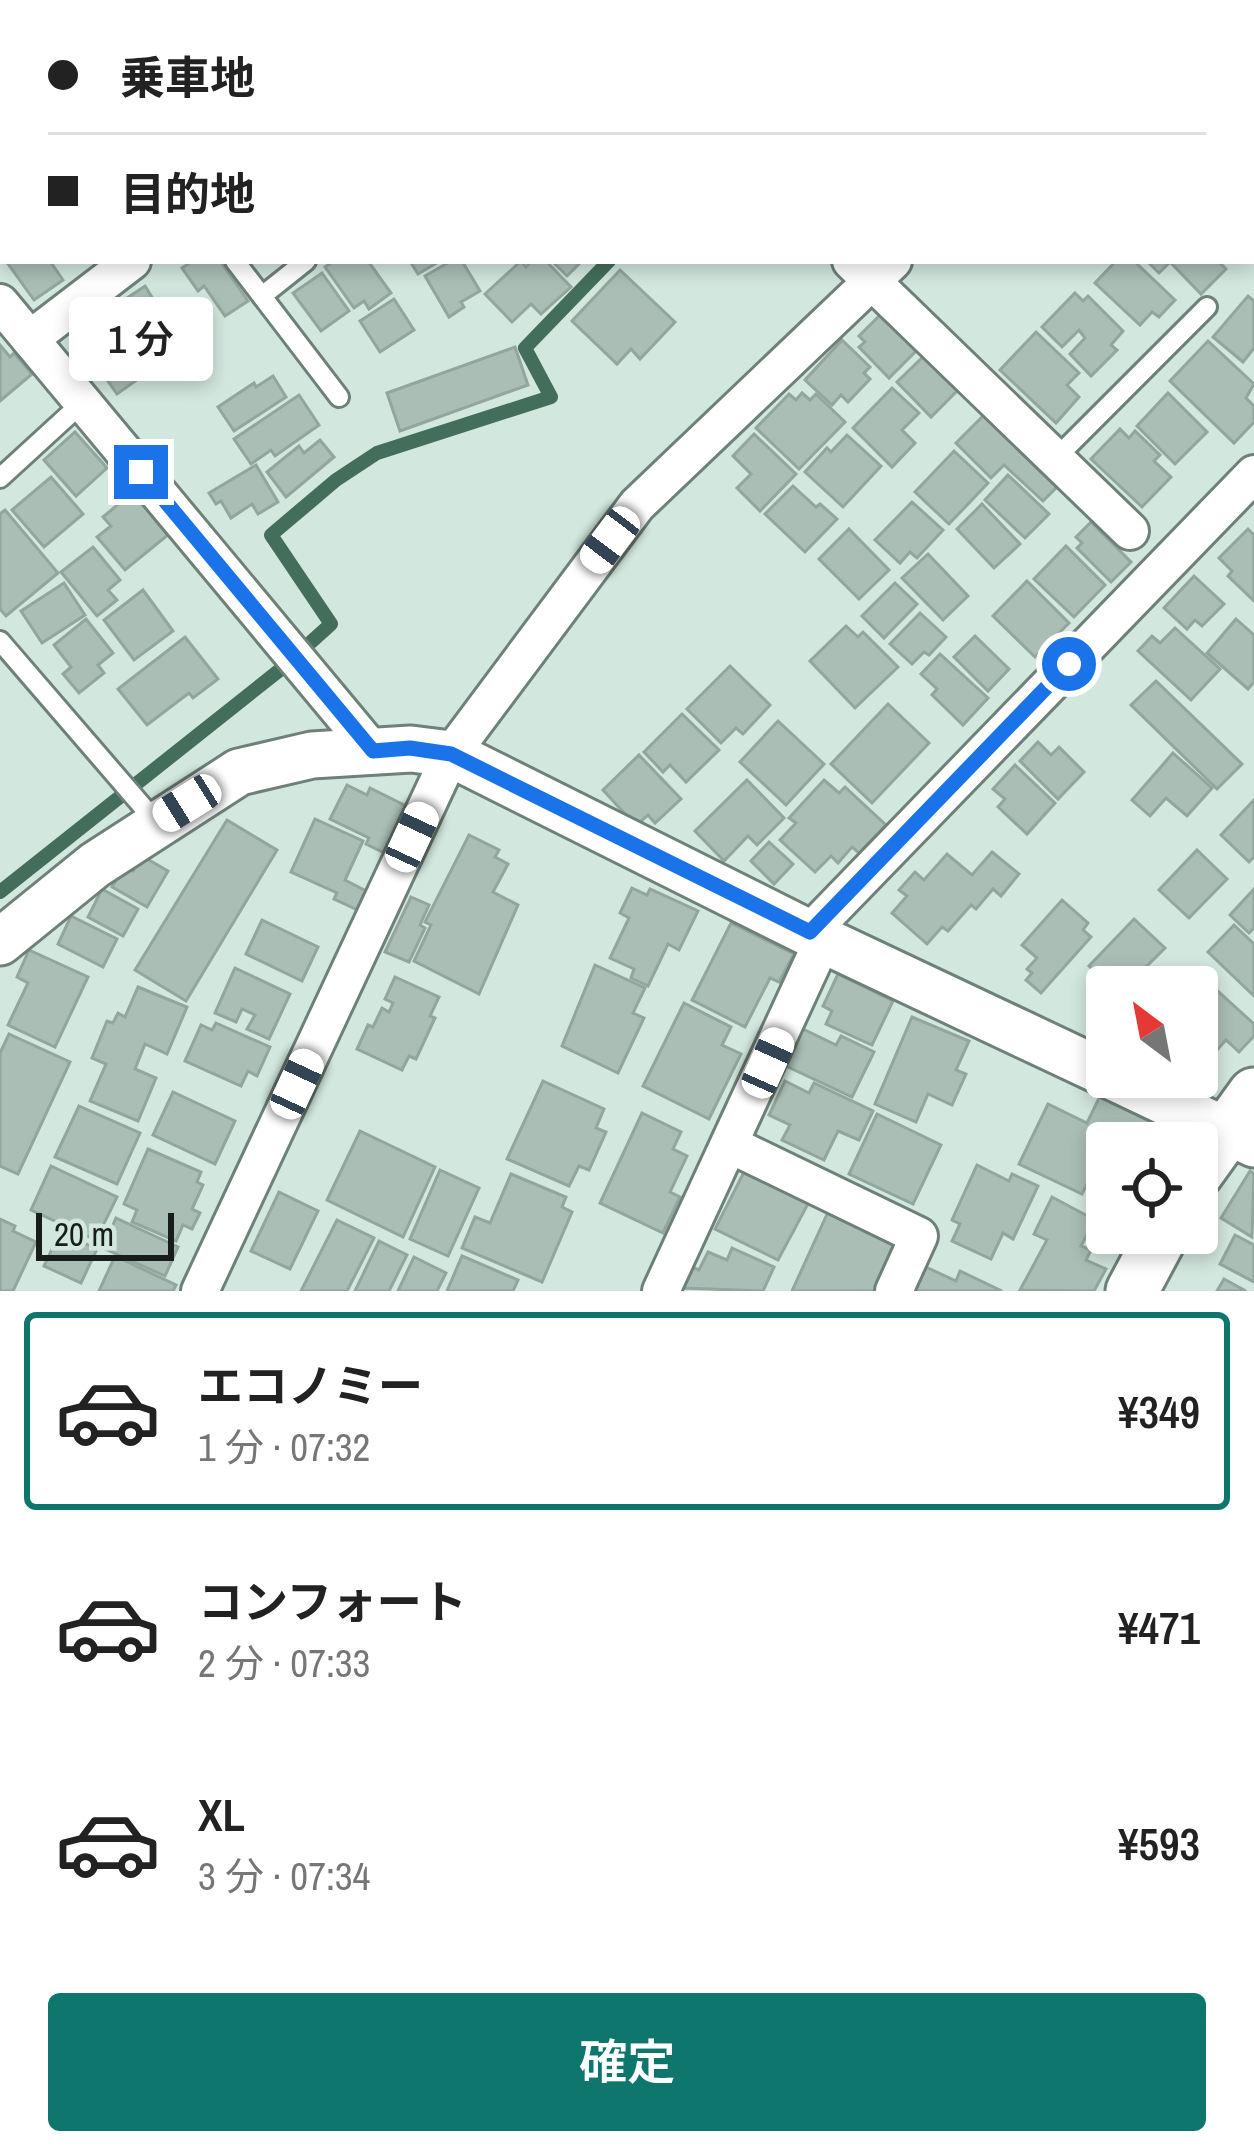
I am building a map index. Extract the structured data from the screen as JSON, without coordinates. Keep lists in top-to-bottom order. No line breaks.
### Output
{"scale_bar":"20 m","north":"top left","page":{"banner":["乗車地","目的地"],"bubble":"1 分","scale":"20 m","list":[{"name":"エコノミー","note":"1 分 · 07:32","value":"¥349"},{"name":"コンフォート","note":"2 分 · 07:33","value":"¥471"},{"name":"XL","note":"3 分 · 07:34","value":"¥593"}],"buttons":"確定"}}
